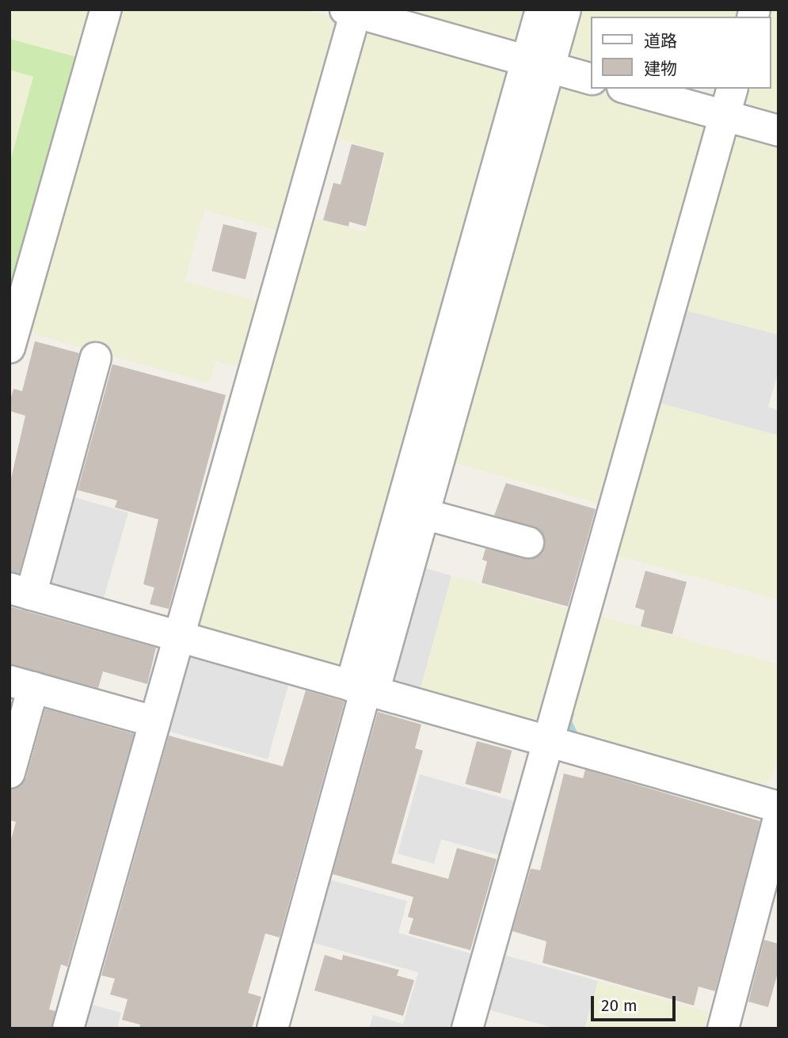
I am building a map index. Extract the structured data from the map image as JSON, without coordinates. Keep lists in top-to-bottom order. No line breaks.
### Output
{"legend":["道路","建物"],"scale_bar":"20 m"}
